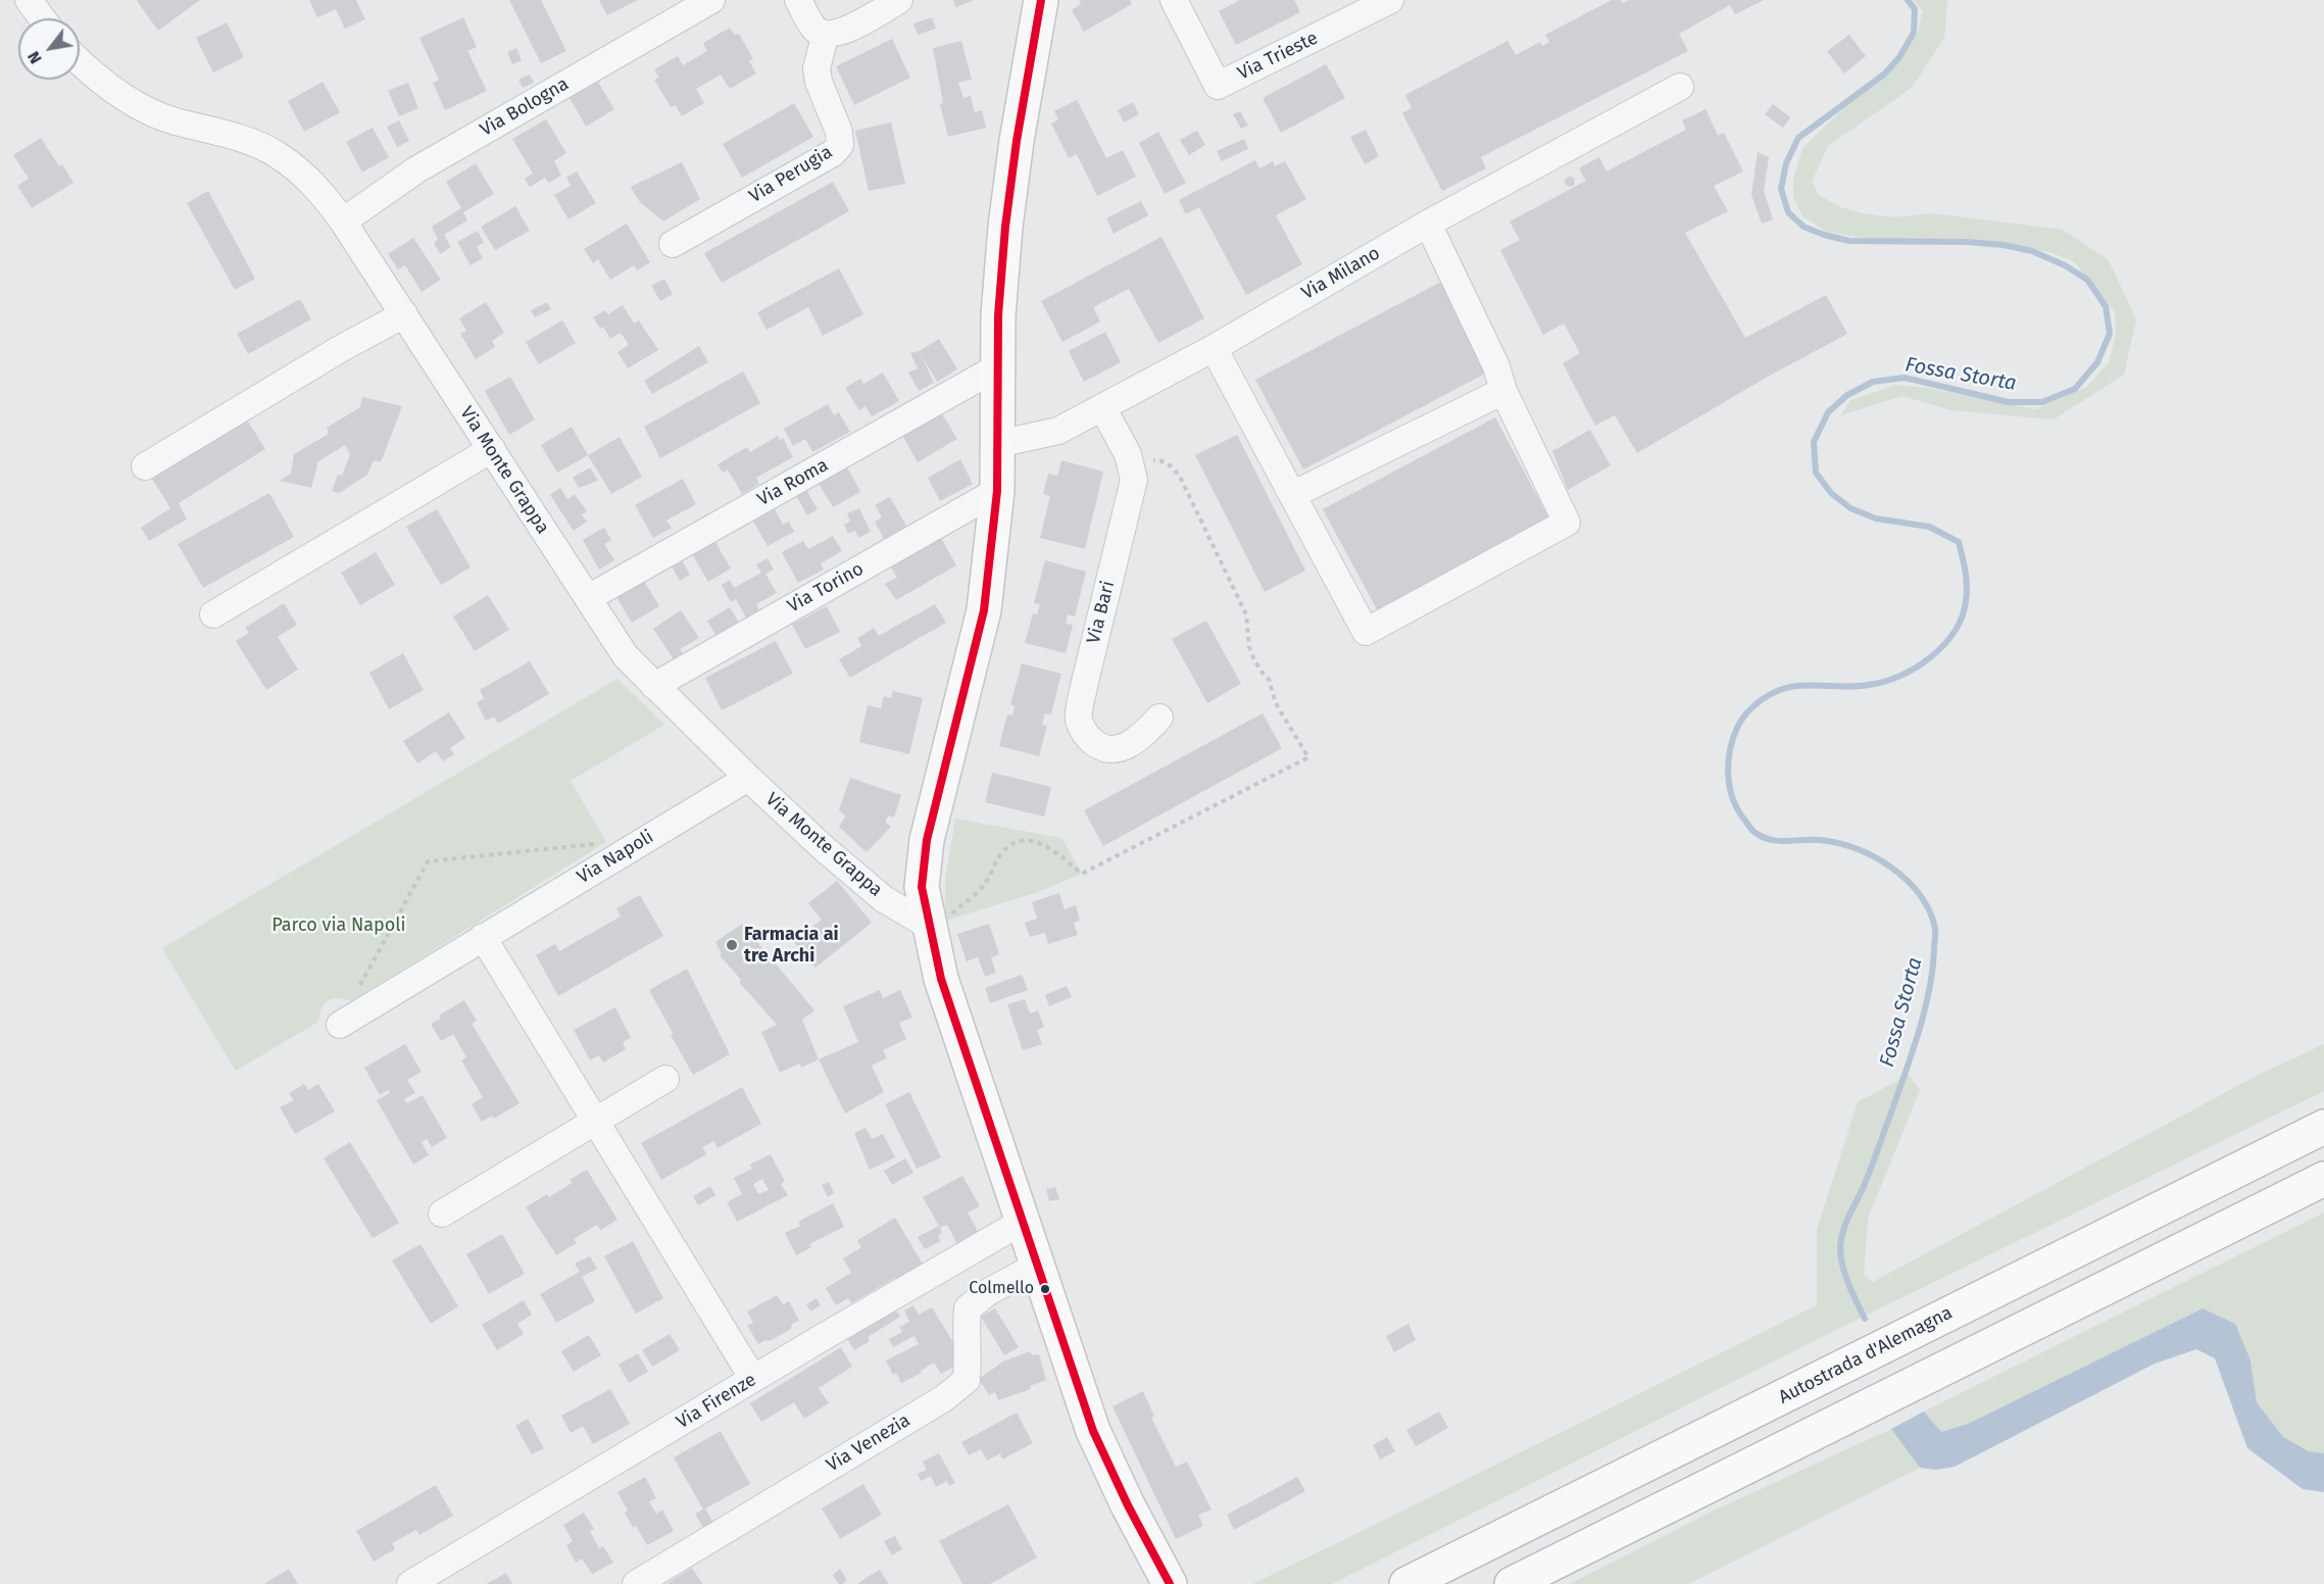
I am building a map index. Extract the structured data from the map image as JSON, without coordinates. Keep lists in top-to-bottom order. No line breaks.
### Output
{"streets":{"main road":["Autostrada d'Alemagna"],"street":["Via Trieste","Via Bologna","Via Perugia","Via Milano","Via Monte Grappa","Via Roma","Via Torino","Via Bari","Via Napoli","Via Firenze","Via Venezia"]},"crossings":[["Via Bologna","Via Monte Grappa"],["Via Milano","Via Bari"],["Via Monte Grappa","Via Roma"],["Via Monte Grappa","Via Torino"],["Via Monte Grappa","Via Napoli"]],"water":["Fossa Storta"],"parks":["Parco via Napoli"],"places":["Farmacia ai tre Archi","Colmello"],"north":"bottom left"}
